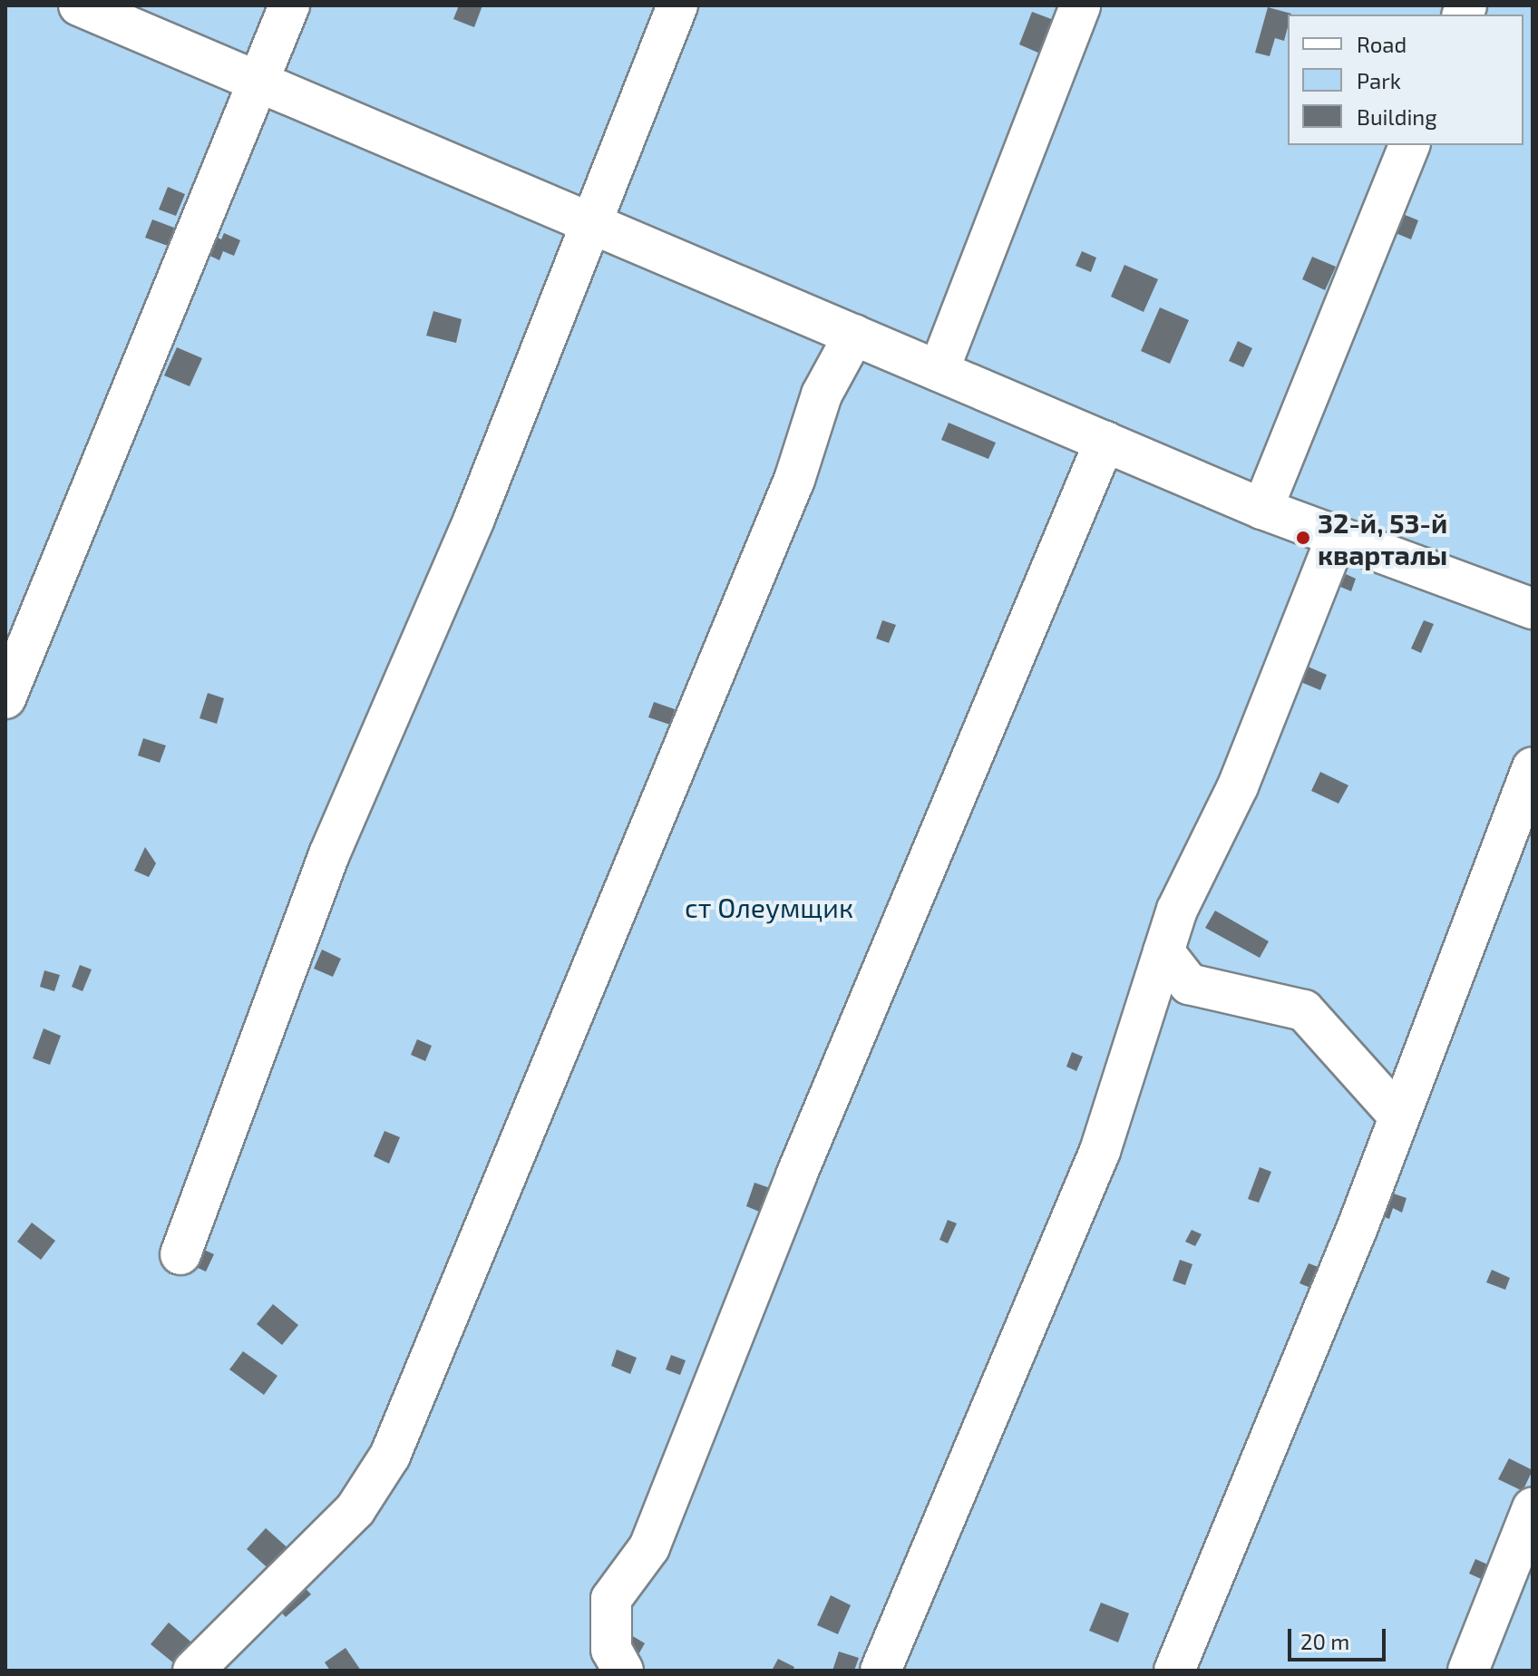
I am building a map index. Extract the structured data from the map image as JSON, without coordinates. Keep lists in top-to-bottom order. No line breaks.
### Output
{"parks":["ст Олеумщик"],"places":["32-й, 53-й кварталы"],"legend":["Road","Park","Building"],"scale_bar":"20 m"}
